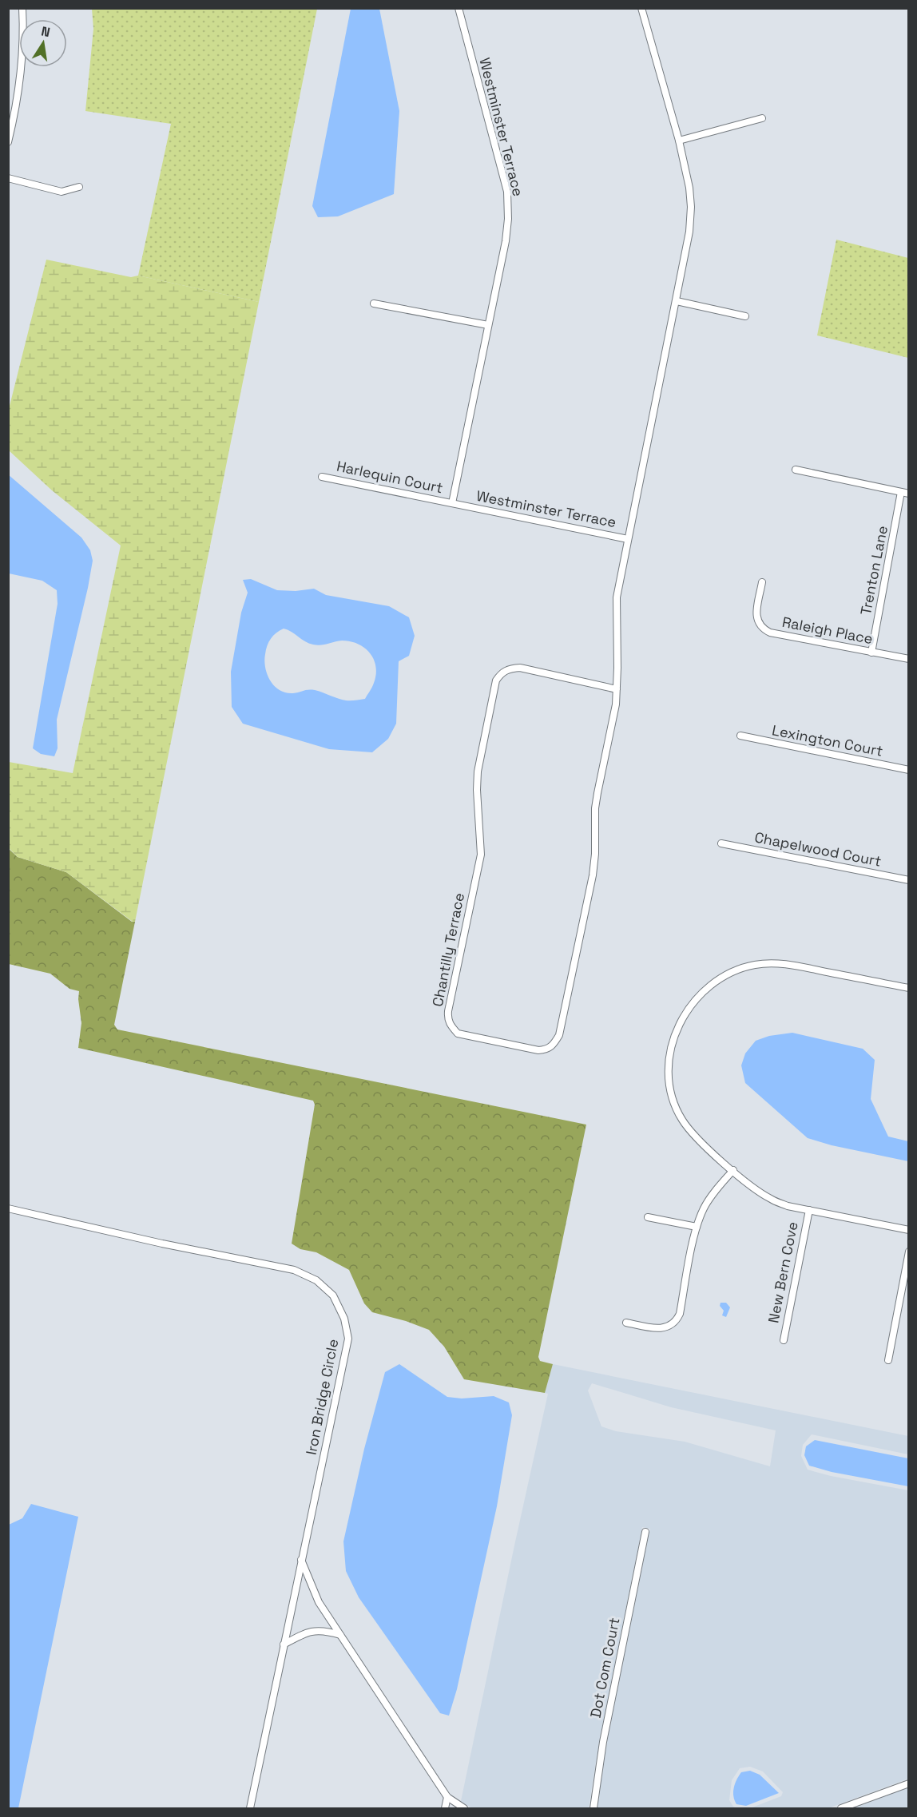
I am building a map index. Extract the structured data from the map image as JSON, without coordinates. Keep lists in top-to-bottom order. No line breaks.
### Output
{"streets":{"street":["Westminster Terrace","Harlequin Court","Trenton Lane","Raleigh Place","Lexington Court","Chapelwood Court","Chantilly Terrace","New Bern Cove","Iron Bridge Circle","Dot Com Court"]},"crossings":[["Westminster Terrace","Harlequin Court"],["Westminster Terrace","Chantilly Terrace"],["Trenton Lane","Raleigh Place"]],"north":"top"}
